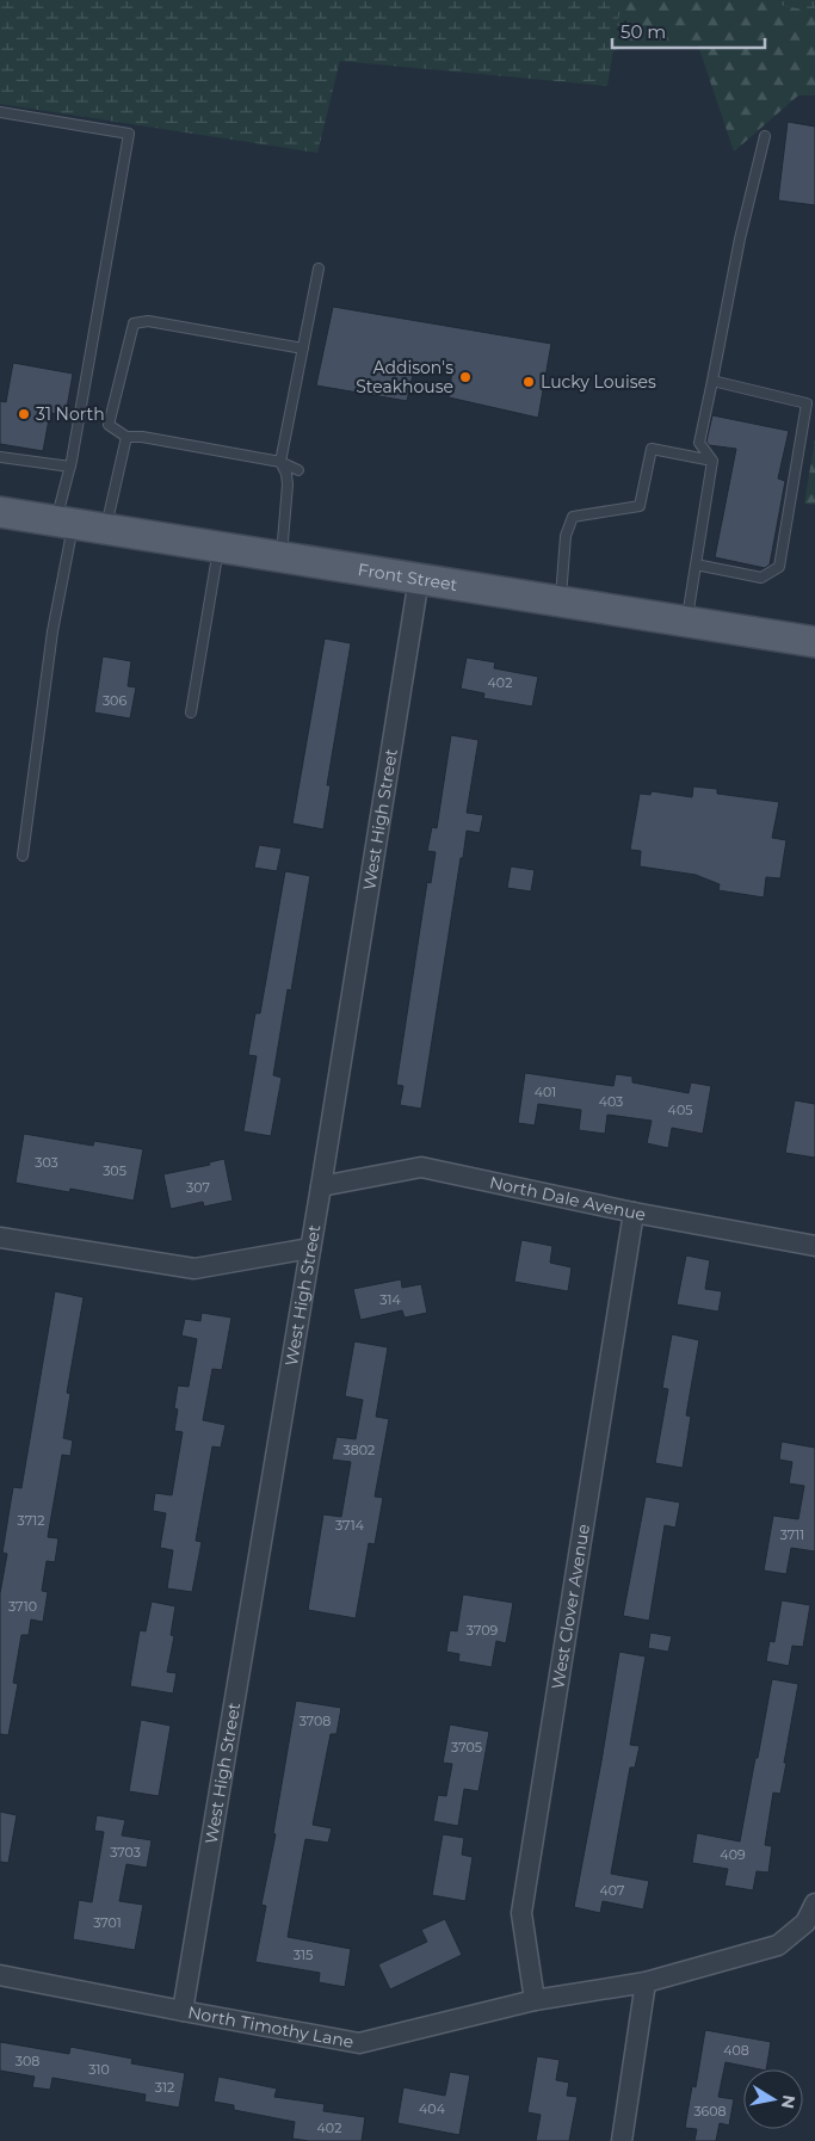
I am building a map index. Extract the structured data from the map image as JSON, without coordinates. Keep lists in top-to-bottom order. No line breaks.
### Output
{"streets":{"main road":["Front Street"],"street":["West High Street","North Dale Avenue","West Clover Avenue","North Timothy Lane"]},"crossings":[["Front Street","West High Street"],["West High Street","North Dale Avenue"],["West High Street","North Timothy Lane"],["North Dale Avenue","West Clover Avenue"],["West Clover Avenue","North Timothy Lane"]],"places":["Addison's Steakhouse","Lucky Louises","31 North"],"house_numbers":["402","306","401","403","405","303","305","307","314","3802","3712","3714","3711","3710","3709","3708","3705","3703","409","407","3701","315","408","308","310","312","404","3608","402"],"scale_bar":"50 m","north":"right"}
